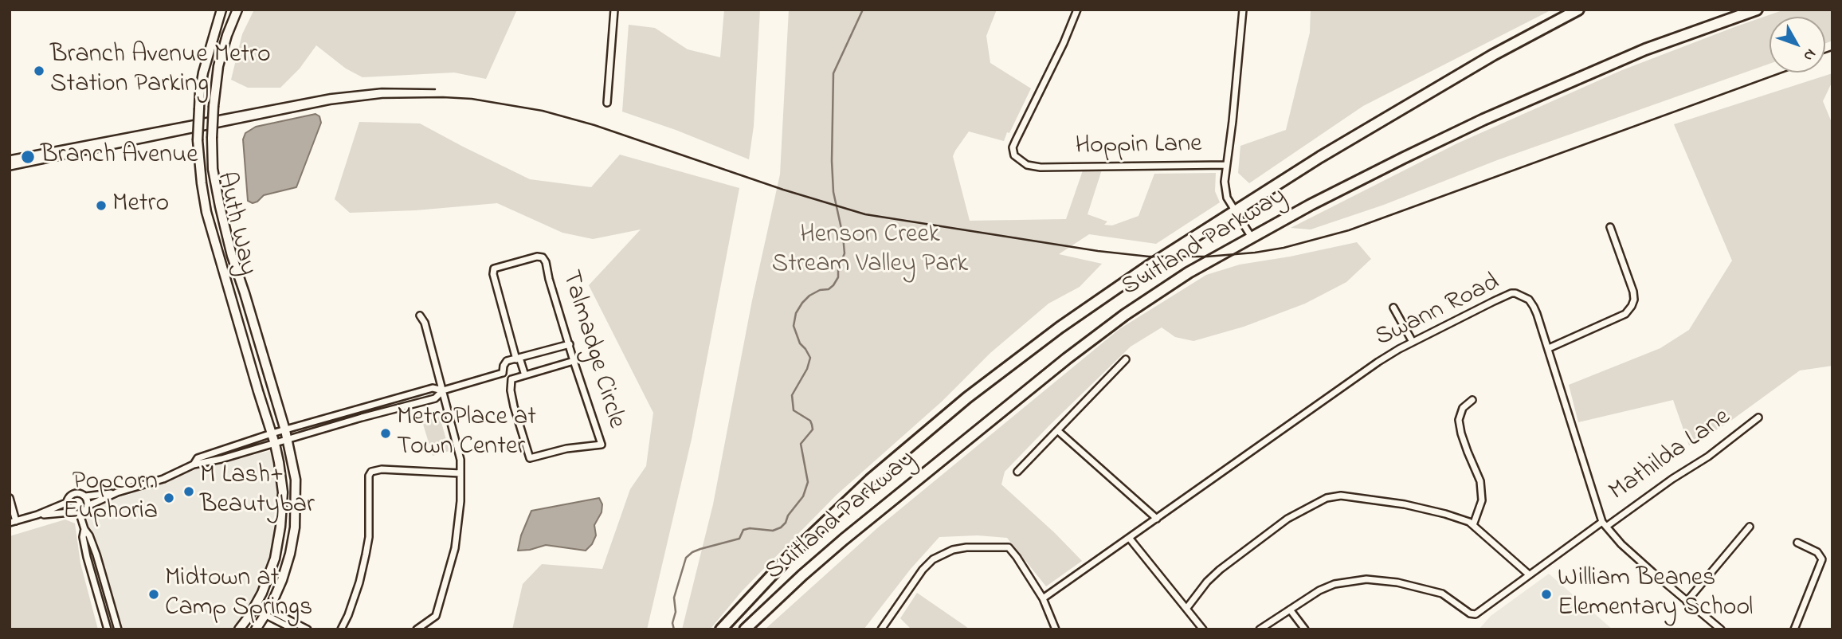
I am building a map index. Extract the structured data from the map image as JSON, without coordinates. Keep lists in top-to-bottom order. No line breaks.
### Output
{"streets":{"highway":["Suitland Parkway"],"street":["Hoppin Lane","Auth Way","Swann Road","Talmadge Circle","Mathilda Lane"]},"crossings":[["Swann Road","Mathilda Lane"]],"parks":["Henson Creek Stream Valley Park"],"places":["Branch Avenue Metro Station Parking","Branch Avenue","Metro","MetroPlace at Town Center","M Lash+ Beautybar","Popcorn Euphoria","Midtown at Camp Springs","William Beanes Elementary School"],"north":"bottom right"}
